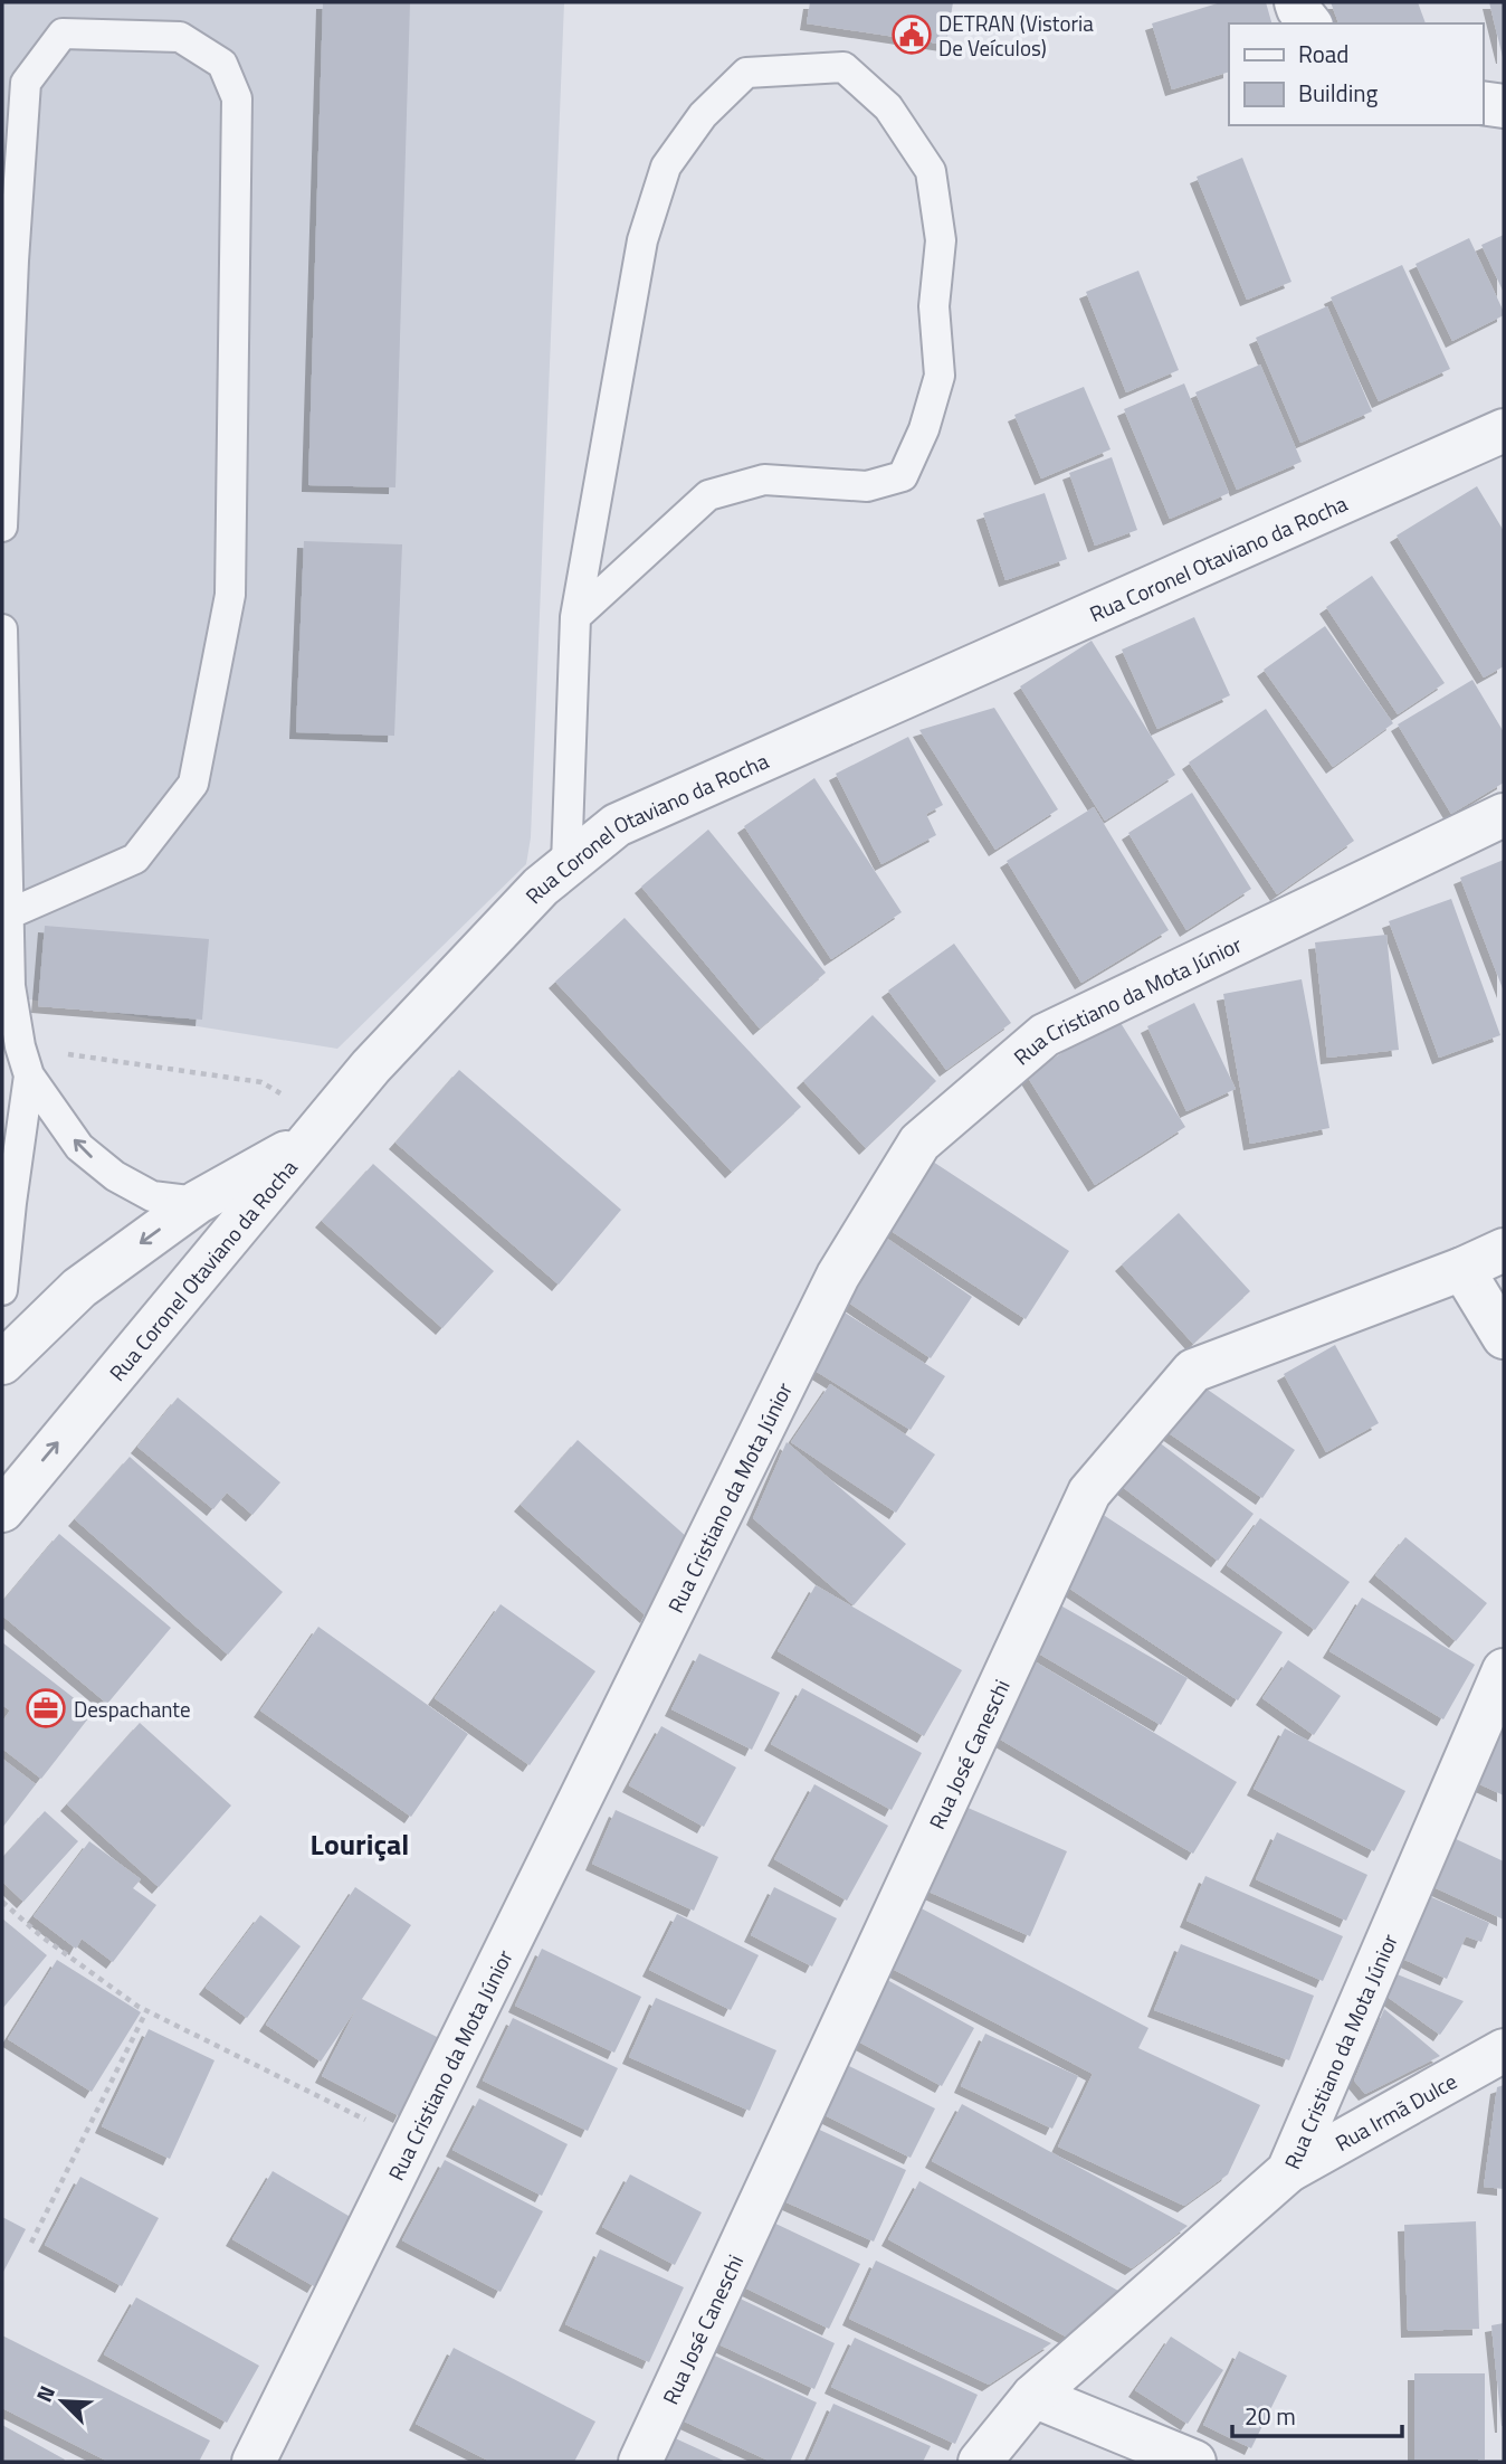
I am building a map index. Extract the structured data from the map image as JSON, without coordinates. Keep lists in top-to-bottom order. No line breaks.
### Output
{"streets":{"street":["Rua Coronel Otaviano da Rocha","Rua Cristiano da Mota Júnior","Rua José Caneschi","Rua Irmã Dulce"]},"crossings":[["Rua Cristiano da Mota Júnior","Rua Irmã Dulce"]],"districts":["Louriçal"],"places":{"public building":["DETRAN (Vistoria De Veículos)"],"office":["Despachante"]},"legend":["Road","Building"],"scale_bar":"20 m","north":"top left"}
